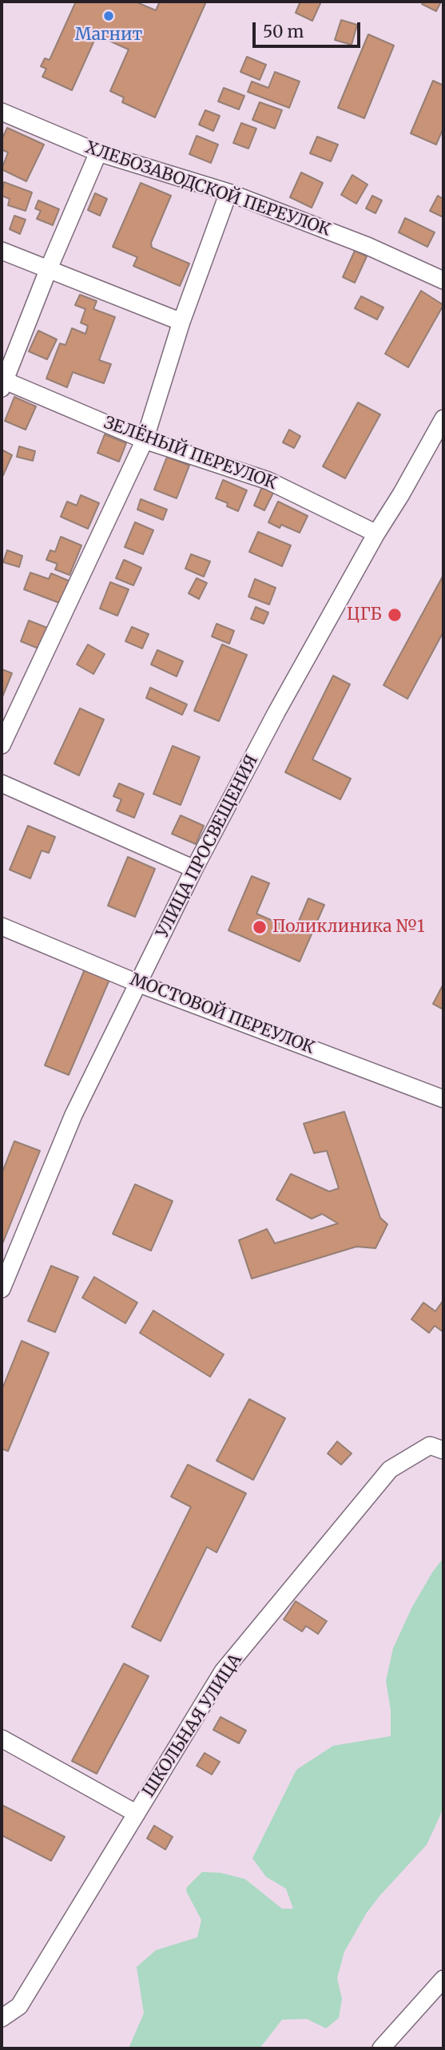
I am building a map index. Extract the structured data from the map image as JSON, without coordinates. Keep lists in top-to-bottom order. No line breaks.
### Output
{"streets":{"street":["ХЛЕБОЗАВОДСКОЙ ПЕРЕУЛОК","ЗЕЛЁНЫЙ ПЕРЕУЛОК","УЛИЦА ПРОСВЕЩЕНИЯ","МОСТОВОЙ ПЕРЕУЛОК","ШКОЛЬНАЯ УЛИЦА"]},"crossings":[["ЗЕЛЁНЫЙ ПЕРЕУЛОК","УЛИЦА ПРОСВЕЩЕНИЯ"],["УЛИЦА ПРОСВЕЩЕНИЯ","МОСТОВОЙ ПЕРЕУЛОК"]],"places":["Магнит","ЦГБ","Поликлиника №1"],"scale_bar":"50 m"}
